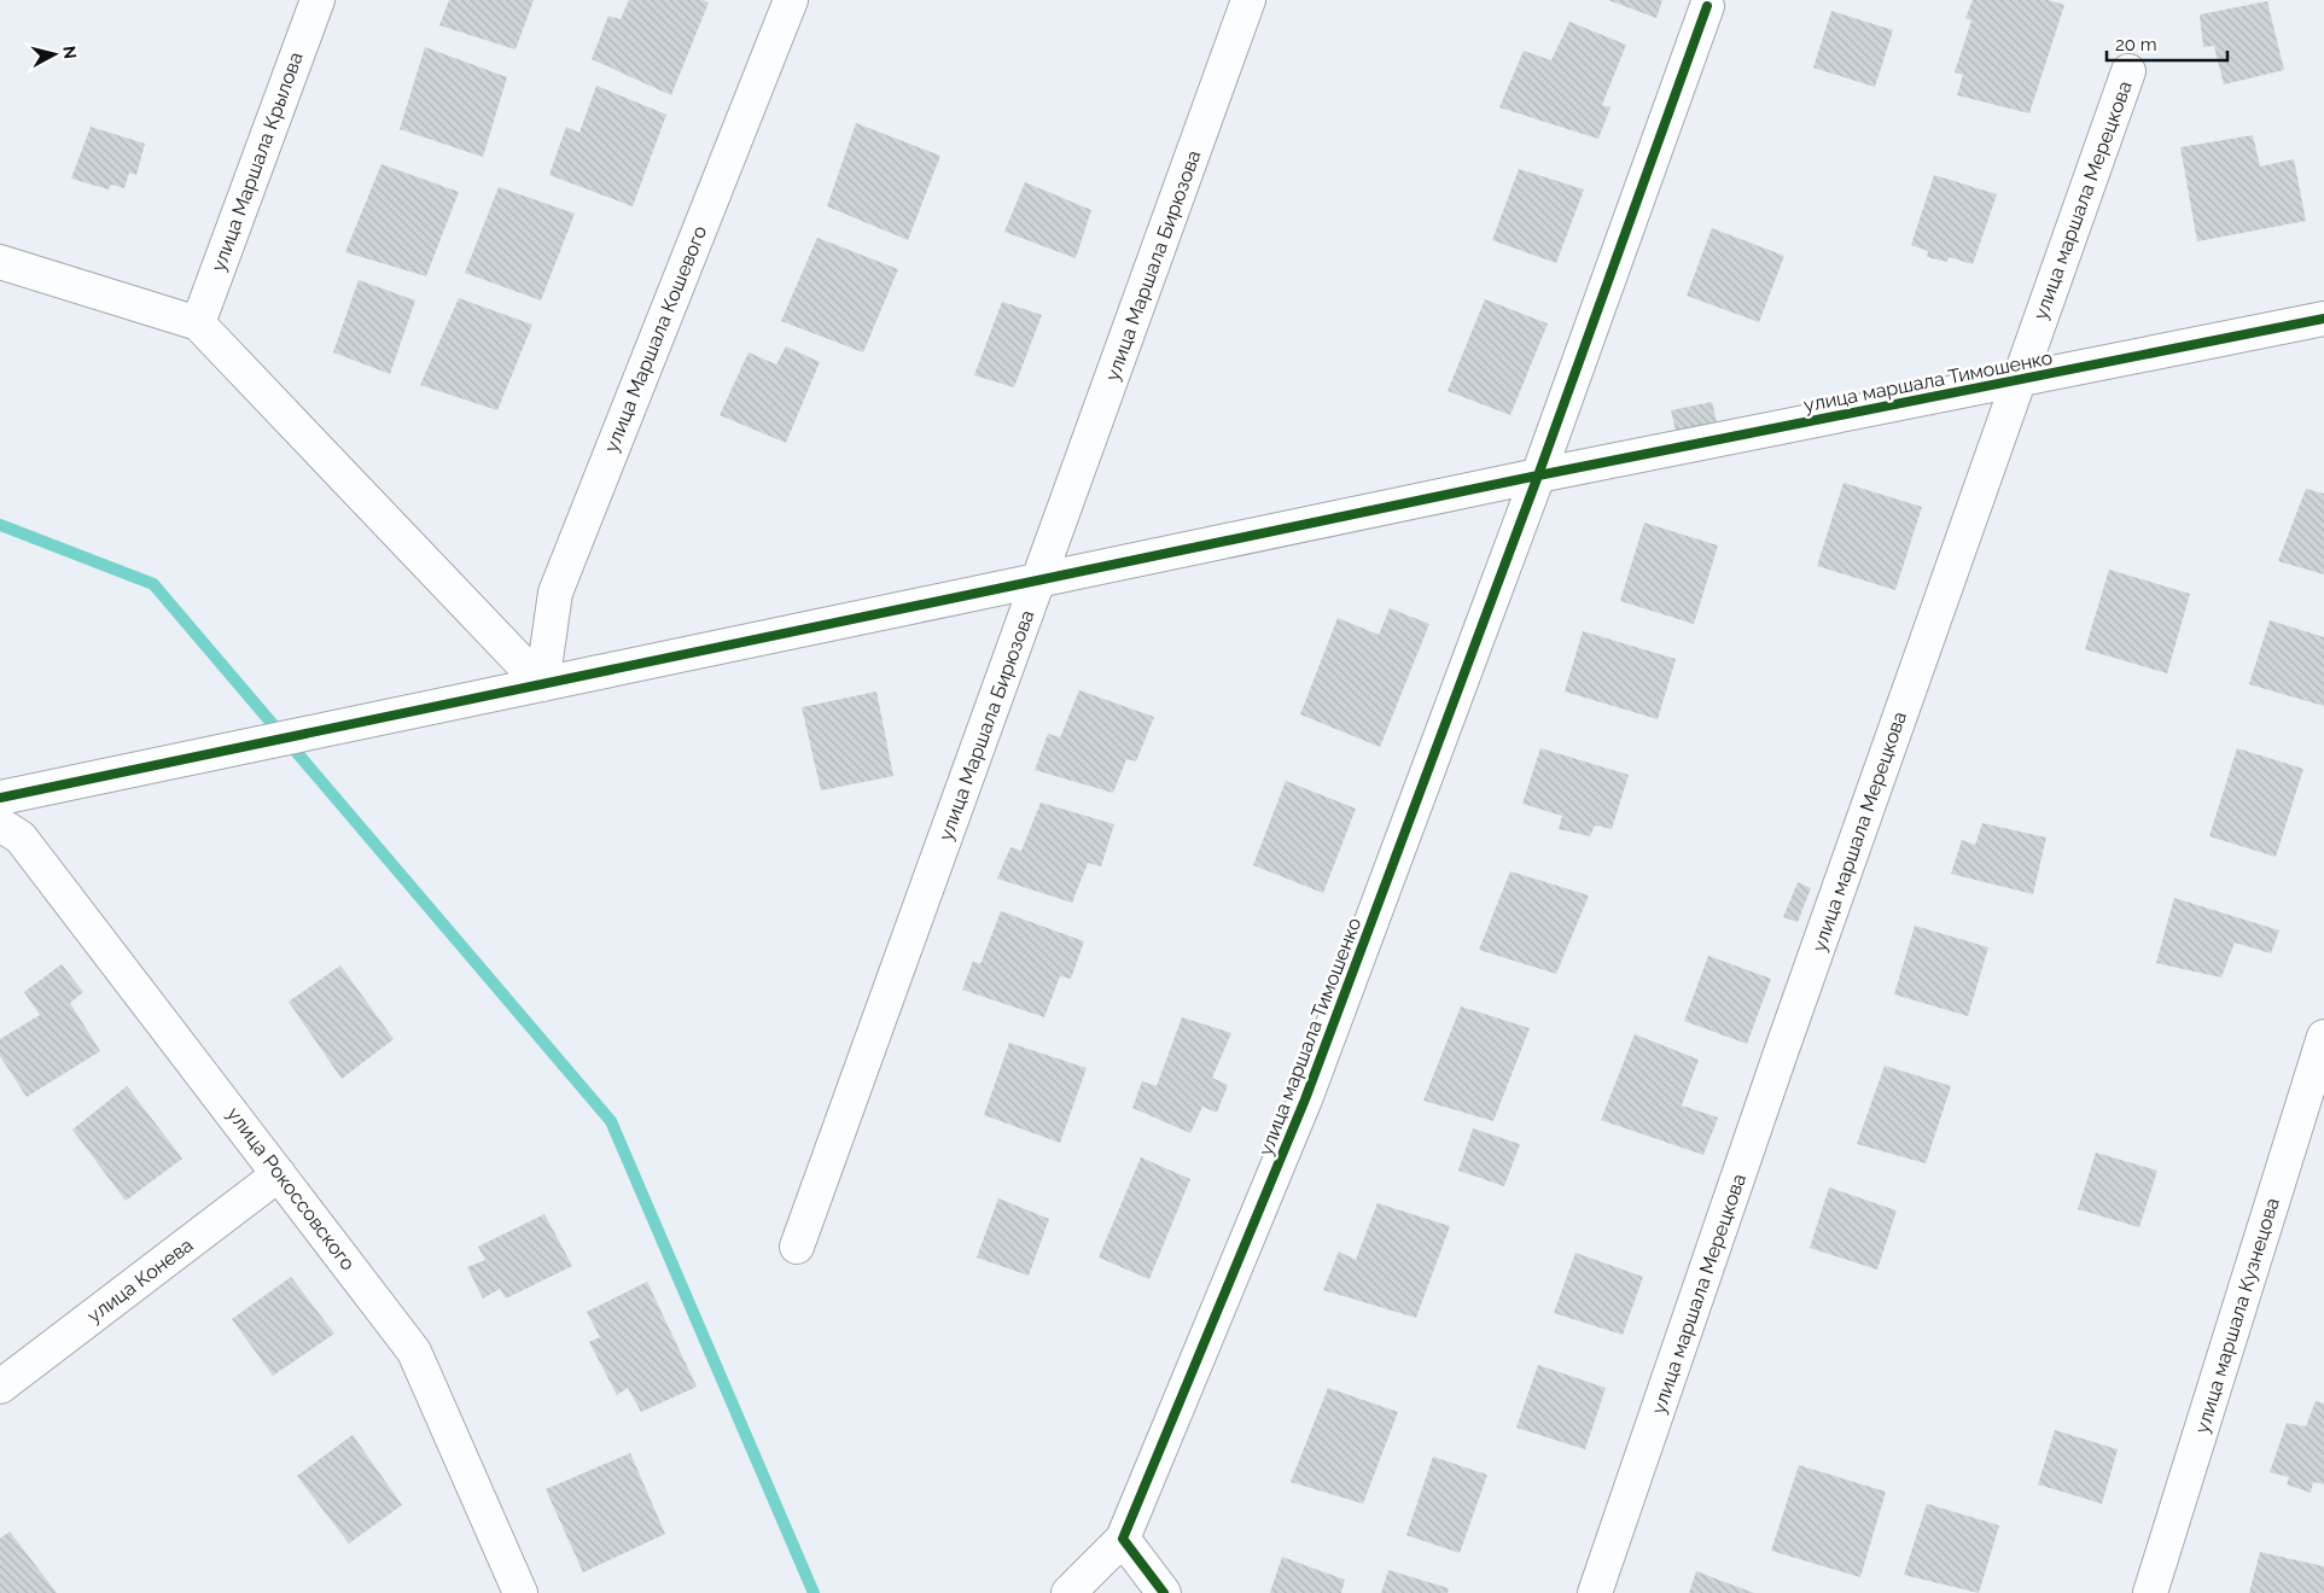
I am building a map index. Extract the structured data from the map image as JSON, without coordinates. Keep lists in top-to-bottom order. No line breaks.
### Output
{"streets":{"street":["улица Маршала Крылова","улица маршала Мерецкова","улица Маршала Бирюзова","улица Маршала Кошевого","улица маршала Тимошенко","улица Рокоссовского","улица Конева","улица маршала Кузнецова"]},"crossings":[["улица маршала Мерецкова","улица маршала Тимошенко"],["улица Рокоссовского","улица Конева"]],"scale_bar":"20 m","north":"right"}
